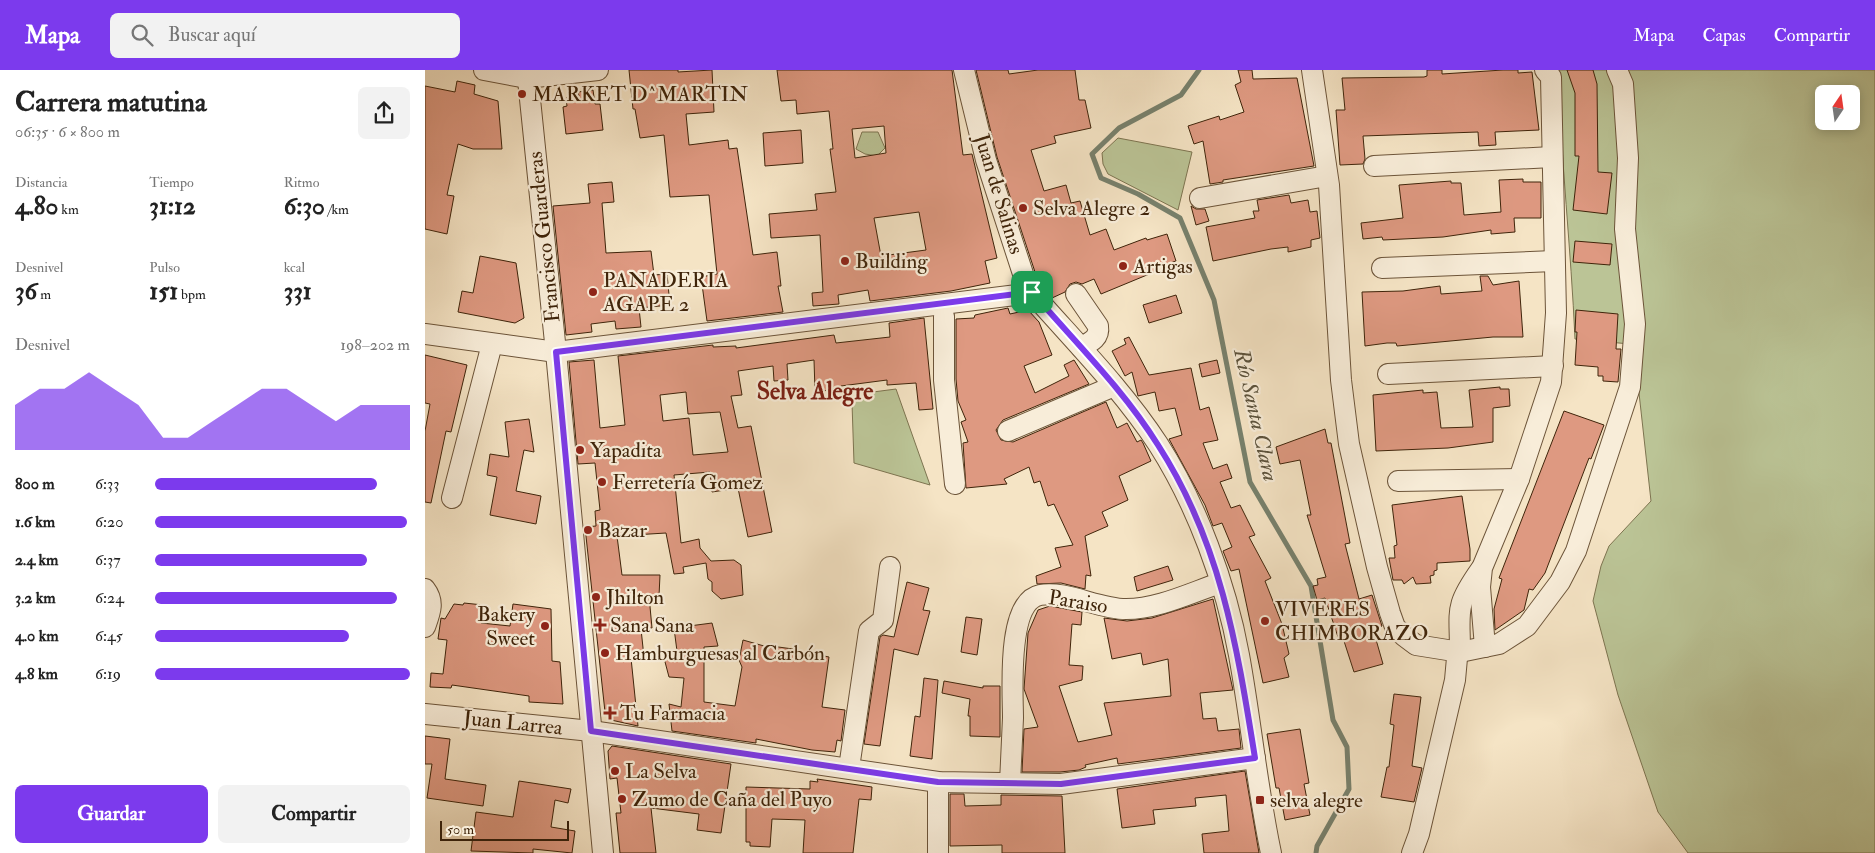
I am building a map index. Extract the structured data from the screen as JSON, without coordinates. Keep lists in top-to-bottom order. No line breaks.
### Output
{"streets":{"street":["Juan de Salinas","Francisco Guarderas","Paraiso","Juan Larrea"]},"crossings":[["Juan de Salinas","Paraiso"],["Juan de Salinas","Juan Larrea"],["Francisco Guarderas","Juan Larrea"],["Paraiso","Juan Larrea"]],"districts":["Selva Alegre"],"water":["Río Santa Clara"],"places":{"other":["MARKET D^MARTIN","Selva Alegre 2","Building","Artigas","PANADERIA AGAPE 2","Yapadita","Ferretería Gomez","Bazar","Jhilton","VIVERES CHIMBORAZO","Bakery Sweet","Hamburguesas al Carbón","La Selva","Zumo de Caña del Puyo"],"health":["Sana Sana","Tu Farmacia"],"transit":["selva alegre"]},"scale_bar":"50 m","north":"top","page":{"header":"Mapa","search":"Buscar aquí","nav":["Mapa","Capas","Compartir"],"heading":["Carrera matutina","06:35 · 6 × 800 m"],"stats":[["Distancia","4.80 km"],["Tiempo","31:12"],["Ritmo","6:30 /km"],["Desnivel","36 m"],["Pulso","151 bpm"],["kcal","331"]],"chart":["Desnivel","198–202 m"],"list":[{"name":"800 m","note":"6:33"},{"name":"1.6 km","note":"6:20"},{"name":"2.4 km","note":"6:37"},{"name":"3.2 km","note":"6:24"},{"name":"4.0 km","note":"6:45"},{"name":"4.8 km","note":"6:19"}],"buttons":["Guardar","Compartir"],"scale":"50 m"}}
